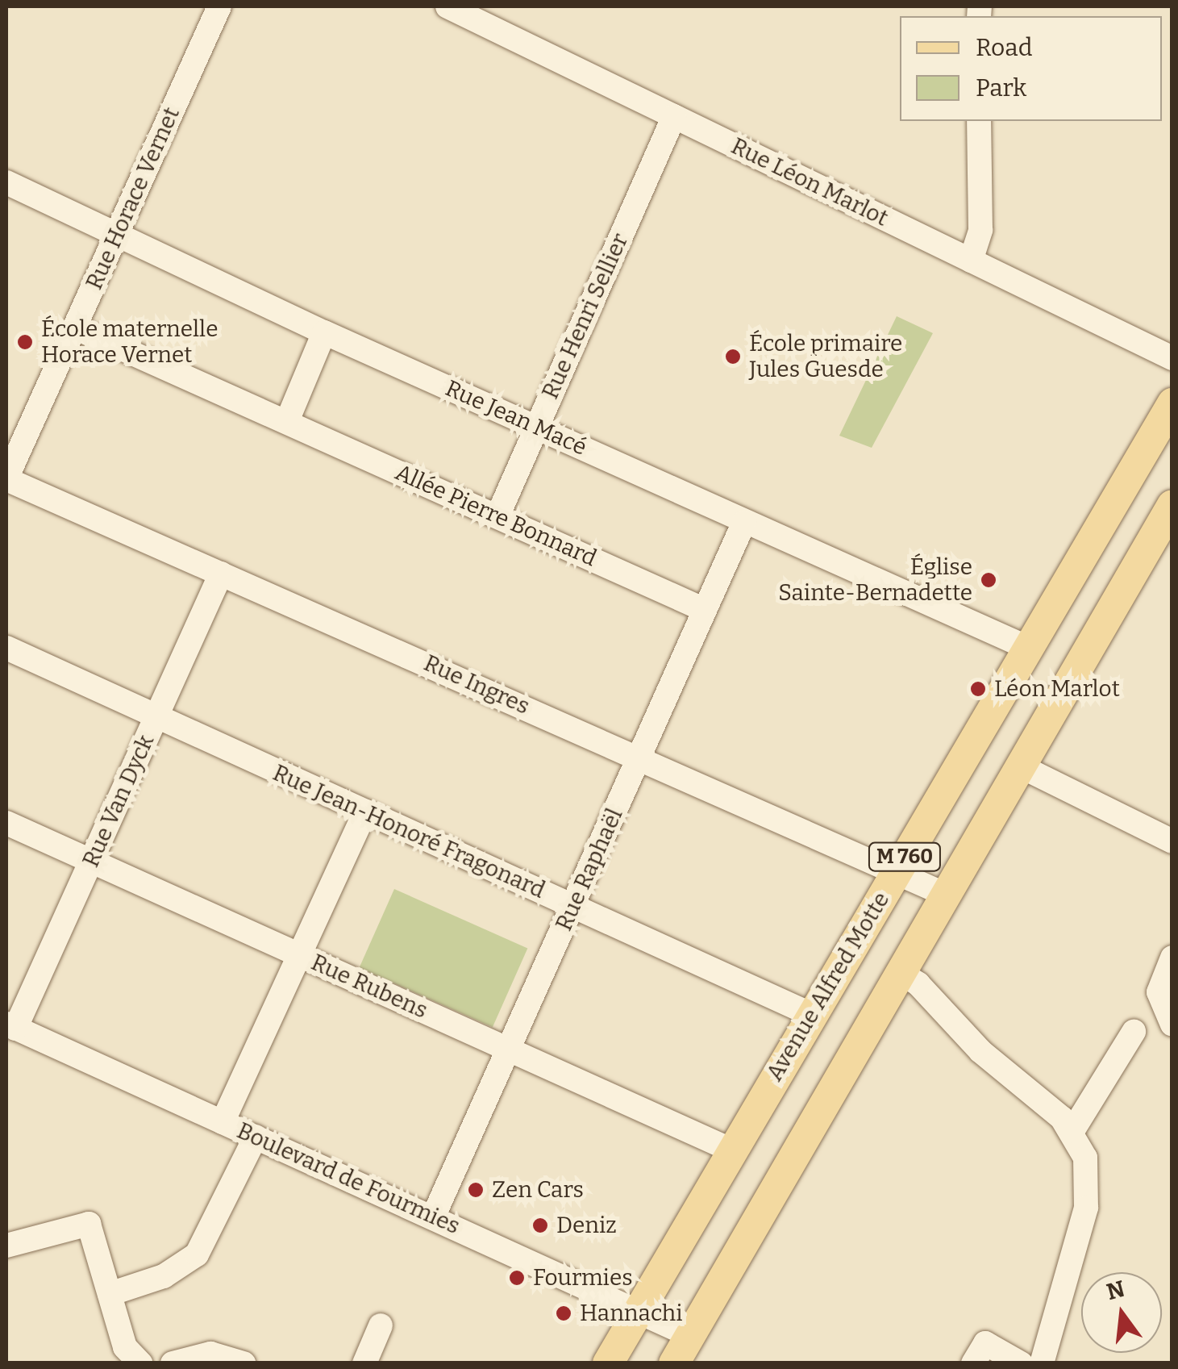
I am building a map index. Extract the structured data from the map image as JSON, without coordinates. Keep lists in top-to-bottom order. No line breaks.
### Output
{"streets":{"main road":["M 760","Avenue Alfred Motte"],"street":["Rue Léon Marlot","Rue Horace Vernet","Rue Henri Sellier","Rue Jean Macé","Allée Pierre Bonnard","Rue Ingres","Rue Van Dyck","Rue Jean-Honoré Fragonard","Rue Raphaël","Rue Rubens","Boulevard de Fourmies"]},"crossings":[["Rue Léon Marlot","Rue Henri Sellier"],["Rue Horace Vernet","Rue Jean Macé"],["Rue Horace Vernet","Allée Pierre Bonnard"],["Rue Horace Vernet","Rue Ingres"],["Rue Henri Sellier","Rue Jean Macé"],["Rue Henri Sellier","Allée Pierre Bonnard"],["Rue Jean Macé","Rue Raphaël"],["Rue Jean Macé","Avenue Alfred Motte"],["Allée Pierre Bonnard","Rue Raphaël"],["Rue Ingres","Rue Van Dyck"],["Rue Ingres","M 760"],["Rue Ingres","Rue Raphaël"],["Rue Ingres","Avenue Alfred Motte"],["Rue Van Dyck","Rue Jean-Honoré Fragonard"],["Rue Van Dyck","Rue Rubens"],["Rue Van Dyck","Boulevard de Fourmies"],["Rue Jean-Honoré Fragonard","Rue Raphaël"],["Rue Jean-Honoré Fragonard","Avenue Alfred Motte"],["M 760","Boulevard de Fourmies"],["Rue Raphaël","Rue Rubens"],["Rue Raphaël","Boulevard de Fourmies"],["Rue Rubens","Avenue Alfred Motte"],["Avenue Alfred Motte","Boulevard de Fourmies"]],"places":["École maternelle Horace Vernet","École primaire Jules Guesde","Église Sainte-Bernadette","Léon Marlot","Zen Cars","Deniz","Fourmies","Hannachi"],"legend":["Road","Park"],"north":"top"}
